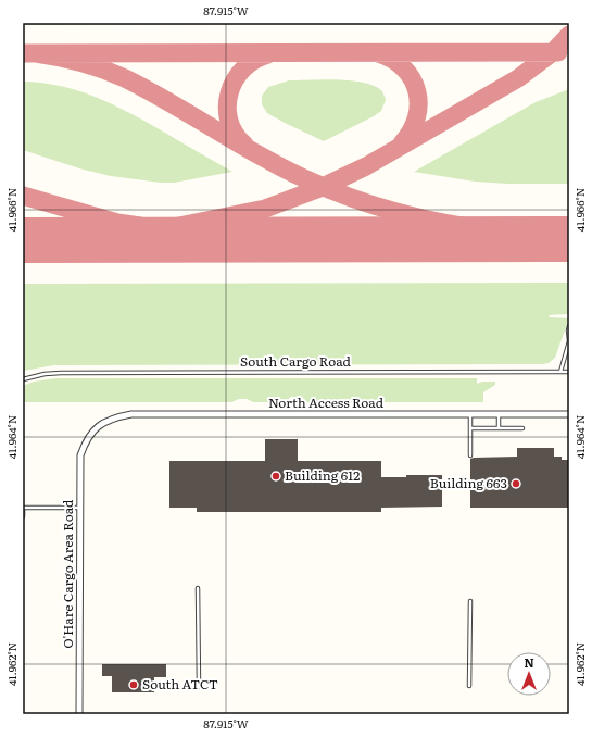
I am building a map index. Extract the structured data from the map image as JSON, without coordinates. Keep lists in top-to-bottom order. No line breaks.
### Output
{"streets":{"street":["North Access Road","O'Hare Cargo Area Road"],"lane":["South Cargo Road"]},"crossings":[["North Access Road","O'Hare Cargo Area Road"]],"places":["Building 612","Building 663","South ATCT"],"north":"top","coordinates":["87.915°W","41.966°N","41.964°N","41.962°N"]}
